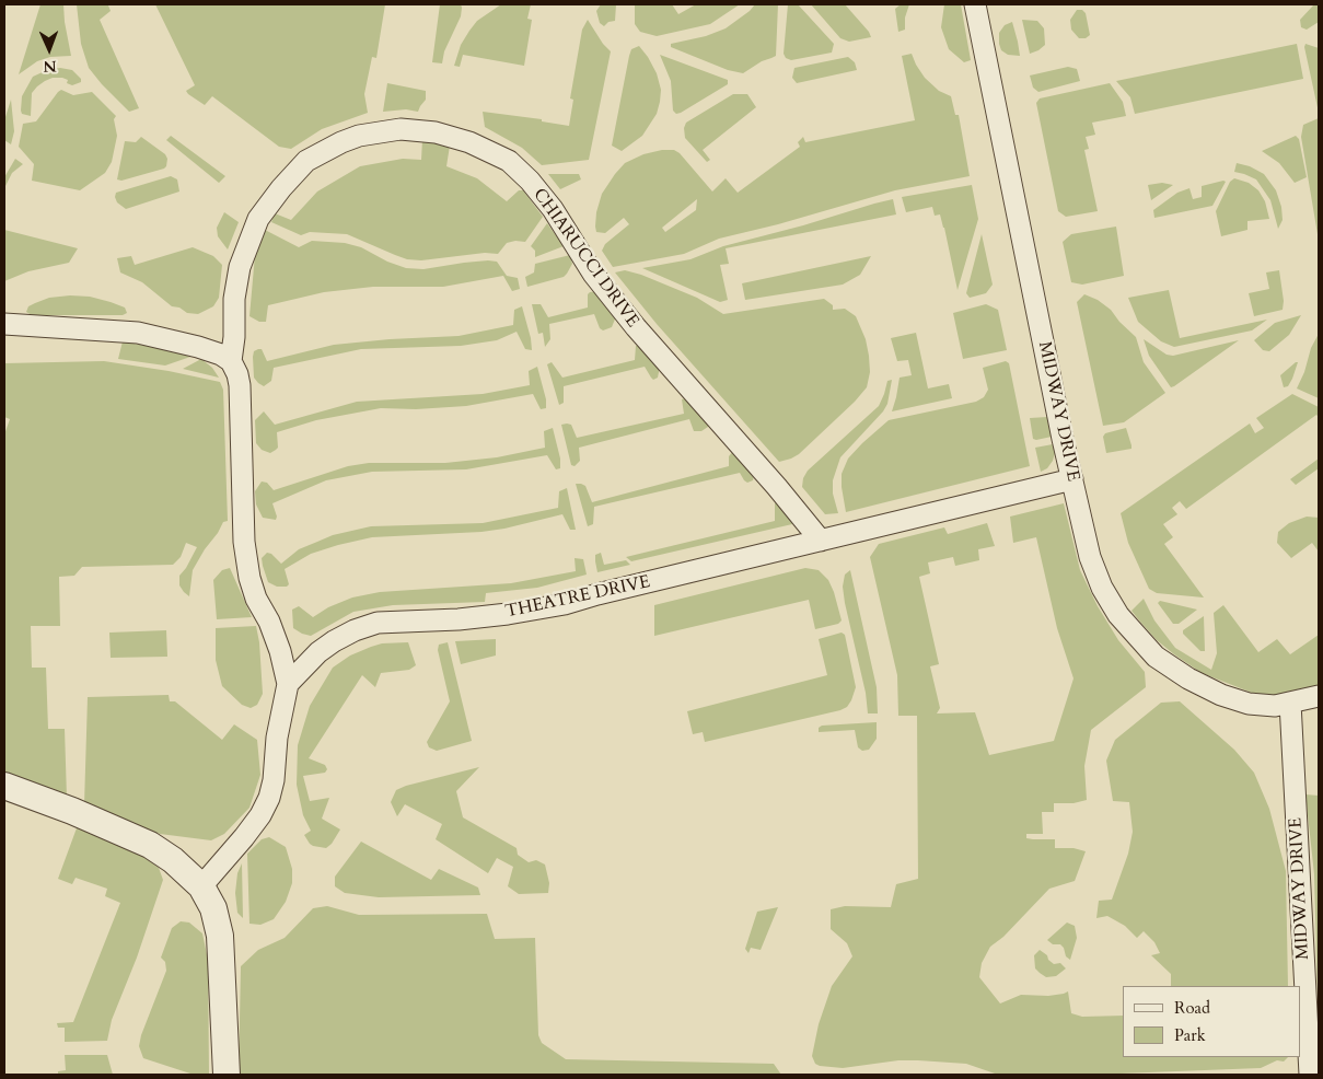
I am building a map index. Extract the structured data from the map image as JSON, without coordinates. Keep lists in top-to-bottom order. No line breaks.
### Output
{"streets":{"street":["CHIARUCCI DRIVE","MIDWAY DRIVE","THEATRE DRIVE"]},"crossings":[["CHIARUCCI DRIVE","THEATRE DRIVE"],["MIDWAY DRIVE","THEATRE DRIVE"]],"legend":["Road","Park"],"north":"bottom"}
